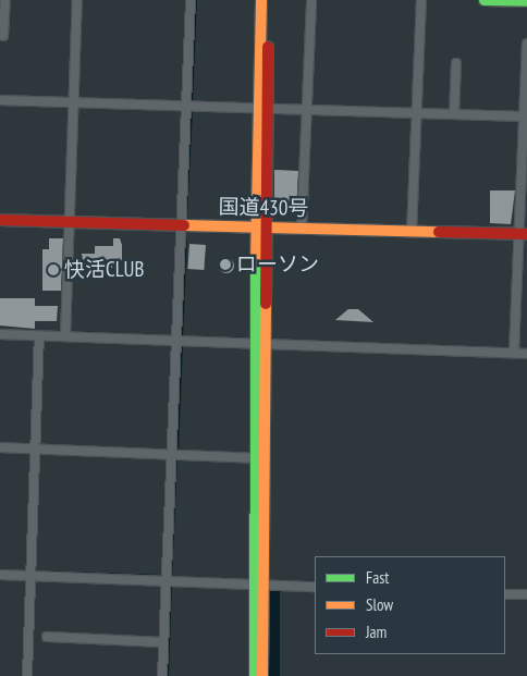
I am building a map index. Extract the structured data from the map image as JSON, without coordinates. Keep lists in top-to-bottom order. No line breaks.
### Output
{"streets":{"main road":["国道430号"]},"places":["ローソン","快活CLUB"],"legend":["Fast","Slow","Jam"]}
